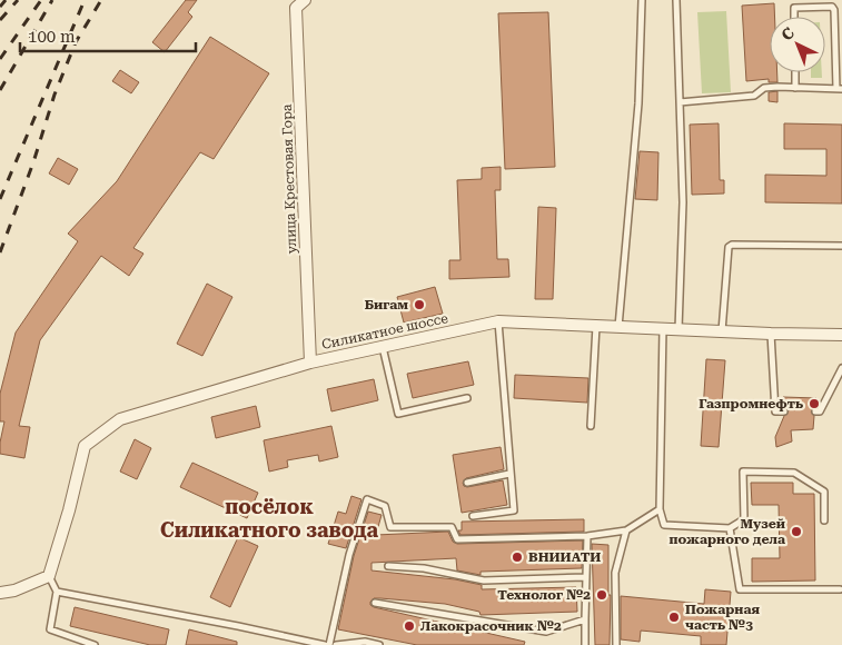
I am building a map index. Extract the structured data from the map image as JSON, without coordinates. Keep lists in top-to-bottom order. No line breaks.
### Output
{"streets":{"street":["улица Крестовая Гора","Силикатное шоссе"]},"crossings":[["улица Крестовая Гора","Силикатное шоссе"]],"districts":["посёлок Силикатного завода"],"places":["Бигам","Газпромнефть","Музей пожарного дела","ВНИИАТИ","Технолог №2","Пожарная часть №3","Лакокрасочник №2"],"scale_bar":"100 m","north":"top left"}
